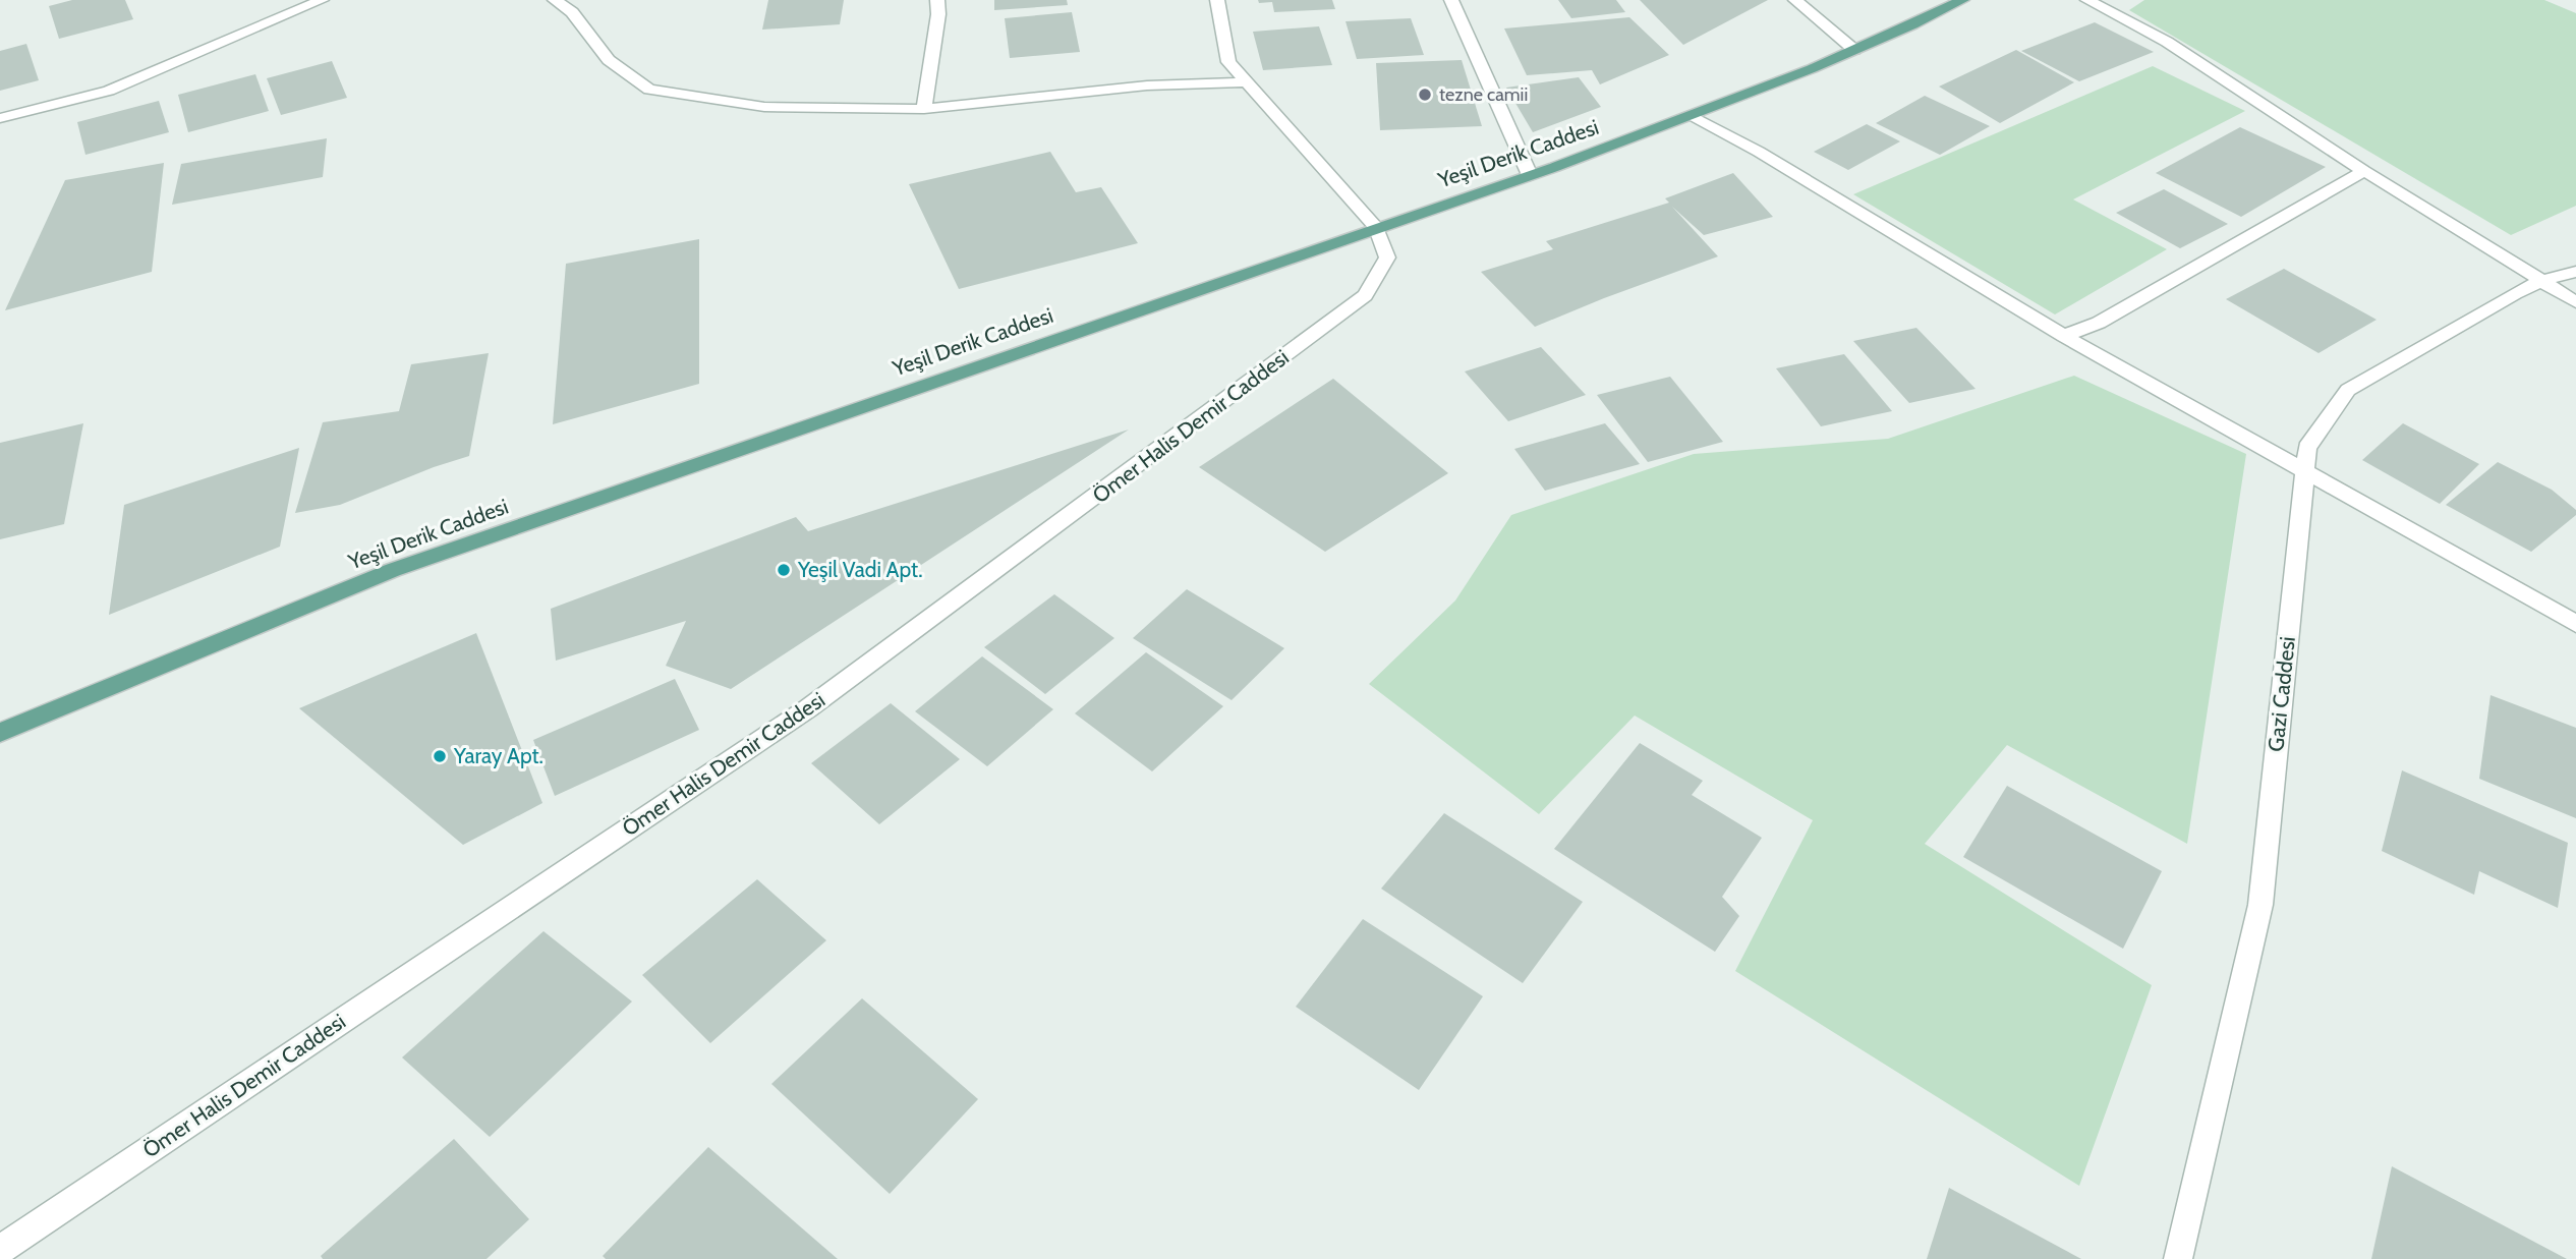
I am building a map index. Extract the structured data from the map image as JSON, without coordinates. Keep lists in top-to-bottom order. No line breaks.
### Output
{"streets":{"main road":["Yeşil Derik Caddesi"],"street":["Ömer Halis Demir Caddesi","Gazi Caddesi"]},"crossings":[["Yeşil Derik Caddesi","Ömer Halis Demir Caddesi"]],"places":["tezne camii","Yeşil Vadi Apt.","Yaray Apt."]}
